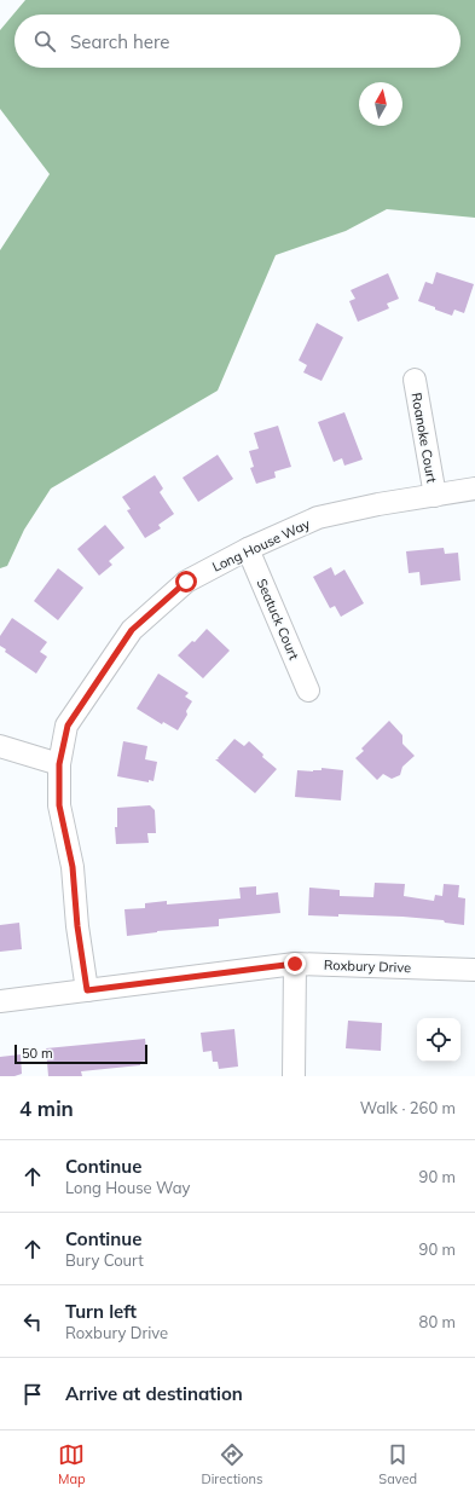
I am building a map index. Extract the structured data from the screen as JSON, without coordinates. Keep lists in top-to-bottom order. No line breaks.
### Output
{"streets":{"street":["Roanoke Court","Long House Way","Seatuck Court","Roxbury Drive"]},"crossings":[["Roanoke Court","Long House Way"],["Long House Way","Seatuck Court"],["Long House Way","Roxbury Drive"]],"scale_bar":"50 m","north":"top","page":{"search":"Search here","scale":"50 m","heading":["4 min","Walk · 260 m"],"list":[["Continue","Long House Way","90 m"],["Continue","Bury Court","90 m"],["Turn left","Roxbury Drive","80 m"],"Arrive at destination"],"nav":["Map","Directions","Saved"]}}
